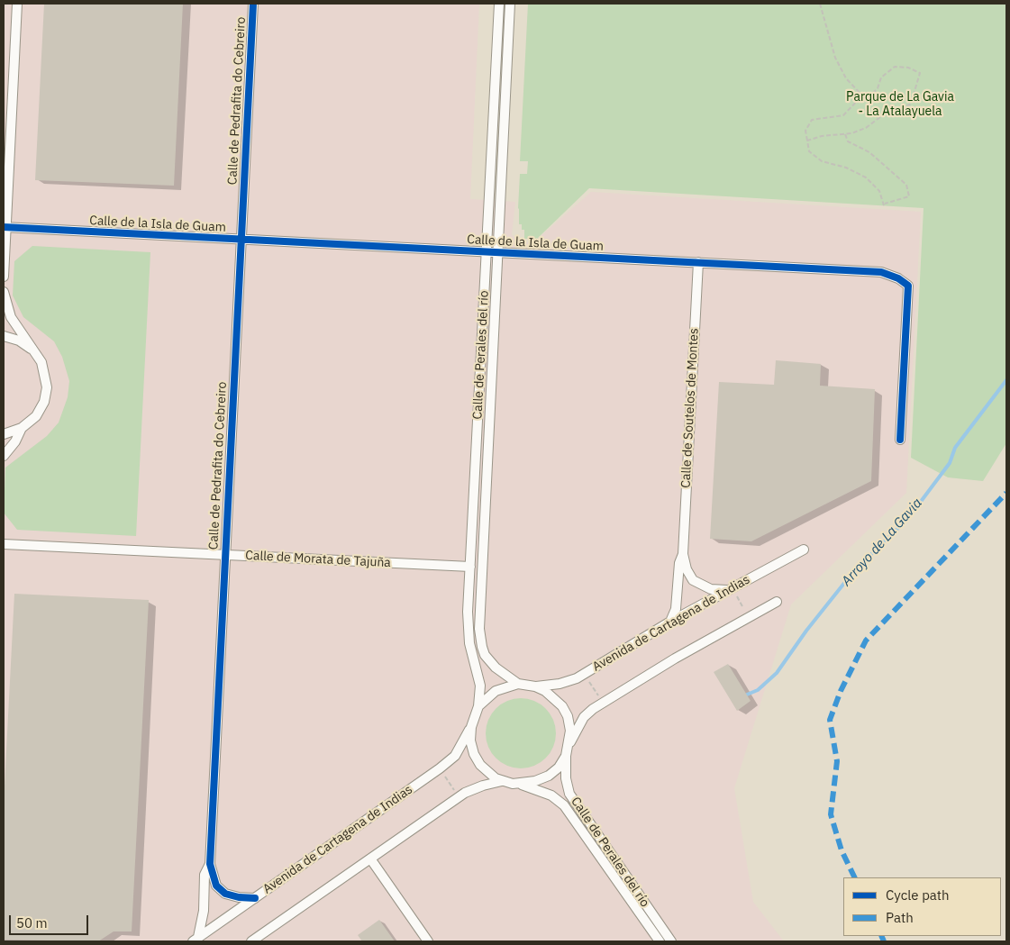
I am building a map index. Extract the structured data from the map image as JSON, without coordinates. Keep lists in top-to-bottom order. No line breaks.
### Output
{"streets":{"street":["Calle de Pedrafita do Cebreiro","Calle de la Isla de Guam","Calle de Perales del río","Calle de Soutelos de Montes","Calle de Morata de Tajuña","Avenida de Cartagena de Indias"]},"crossings":[["Calle de Pedrafita do Cebreiro","Calle de la Isla de Guam"],["Calle de Pedrafita do Cebreiro","Calle de Morata de Tajuña"],["Calle de Pedrafita do Cebreiro","Avenida de Cartagena de Indias"],["Calle de la Isla de Guam","Calle de Perales del río"],["Calle de la Isla de Guam","Calle de Soutelos de Montes"],["Calle de Perales del río","Calle de Morata de Tajuña"],["Calle de Perales del río","Avenida de Cartagena de Indias"],["Calle de Soutelos de Montes","Avenida de Cartagena de Indias"]],"water":["Arroyo de La Gavia"],"parks":["Parque de La Gavia - La Atalayuela"],"legend":["Cycle path","Path"],"scale_bar":"50 m"}
